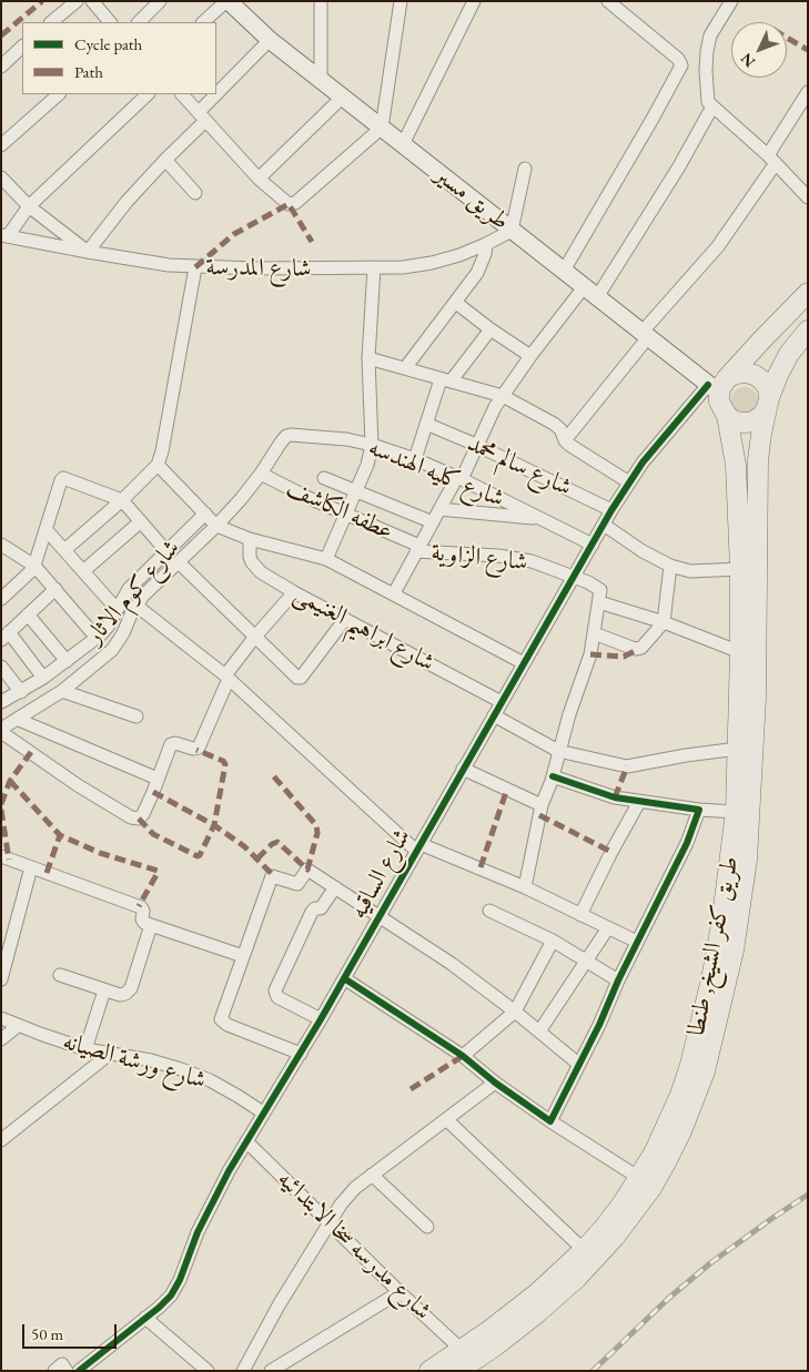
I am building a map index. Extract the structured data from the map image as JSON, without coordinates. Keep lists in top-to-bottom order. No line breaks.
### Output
{"streets":{"main road":["طريق كفر الشيخ, طنطا"],"street":["طريق مسير","شارع المدرسة","شارع سالم محمد","شارع كليه الهندسه","عطفه الكاشف","شارع الزاوية","شارع كوم الاثار","شارع ابراهيم الغنيمى","شارع الساقيه","شارع ورشة الصيانه","شارع مدرسه سخا الابتدائيه"]},"crossings":[["طريق مسير","شارع المدرسة"],["طريق مسير","شارع الساقيه"],["طريق مسير","طريق كفر الشيخ, طنطا"],["شارع سالم محمد","شارع الساقيه"],["شارع كليه الهندسه","عطفه الكاشف"],["شارع كليه الهندسه","شارع كوم الاثار"],["شارع كليه الهندسه","شارع الساقيه"],["عطفه الكاشف","شارع الزاوية"],["شارع الزاوية","شارع الساقيه"],["شارع ابراهيم الغنيمى","شارع الساقيه"],["شارع الساقيه","طريق كفر الشيخ, طنطا"],["شارع الساقيه","شارع ورشة الصيانه"],["شارع الساقيه","شارع مدرسه سخا الابتدائيه"],["طريق كفر الشيخ, طنطا","شارع مدرسه سخا الابتدائيه"]],"legend":["Cycle path","Path"],"scale_bar":"50 m","north":"bottom left"}
